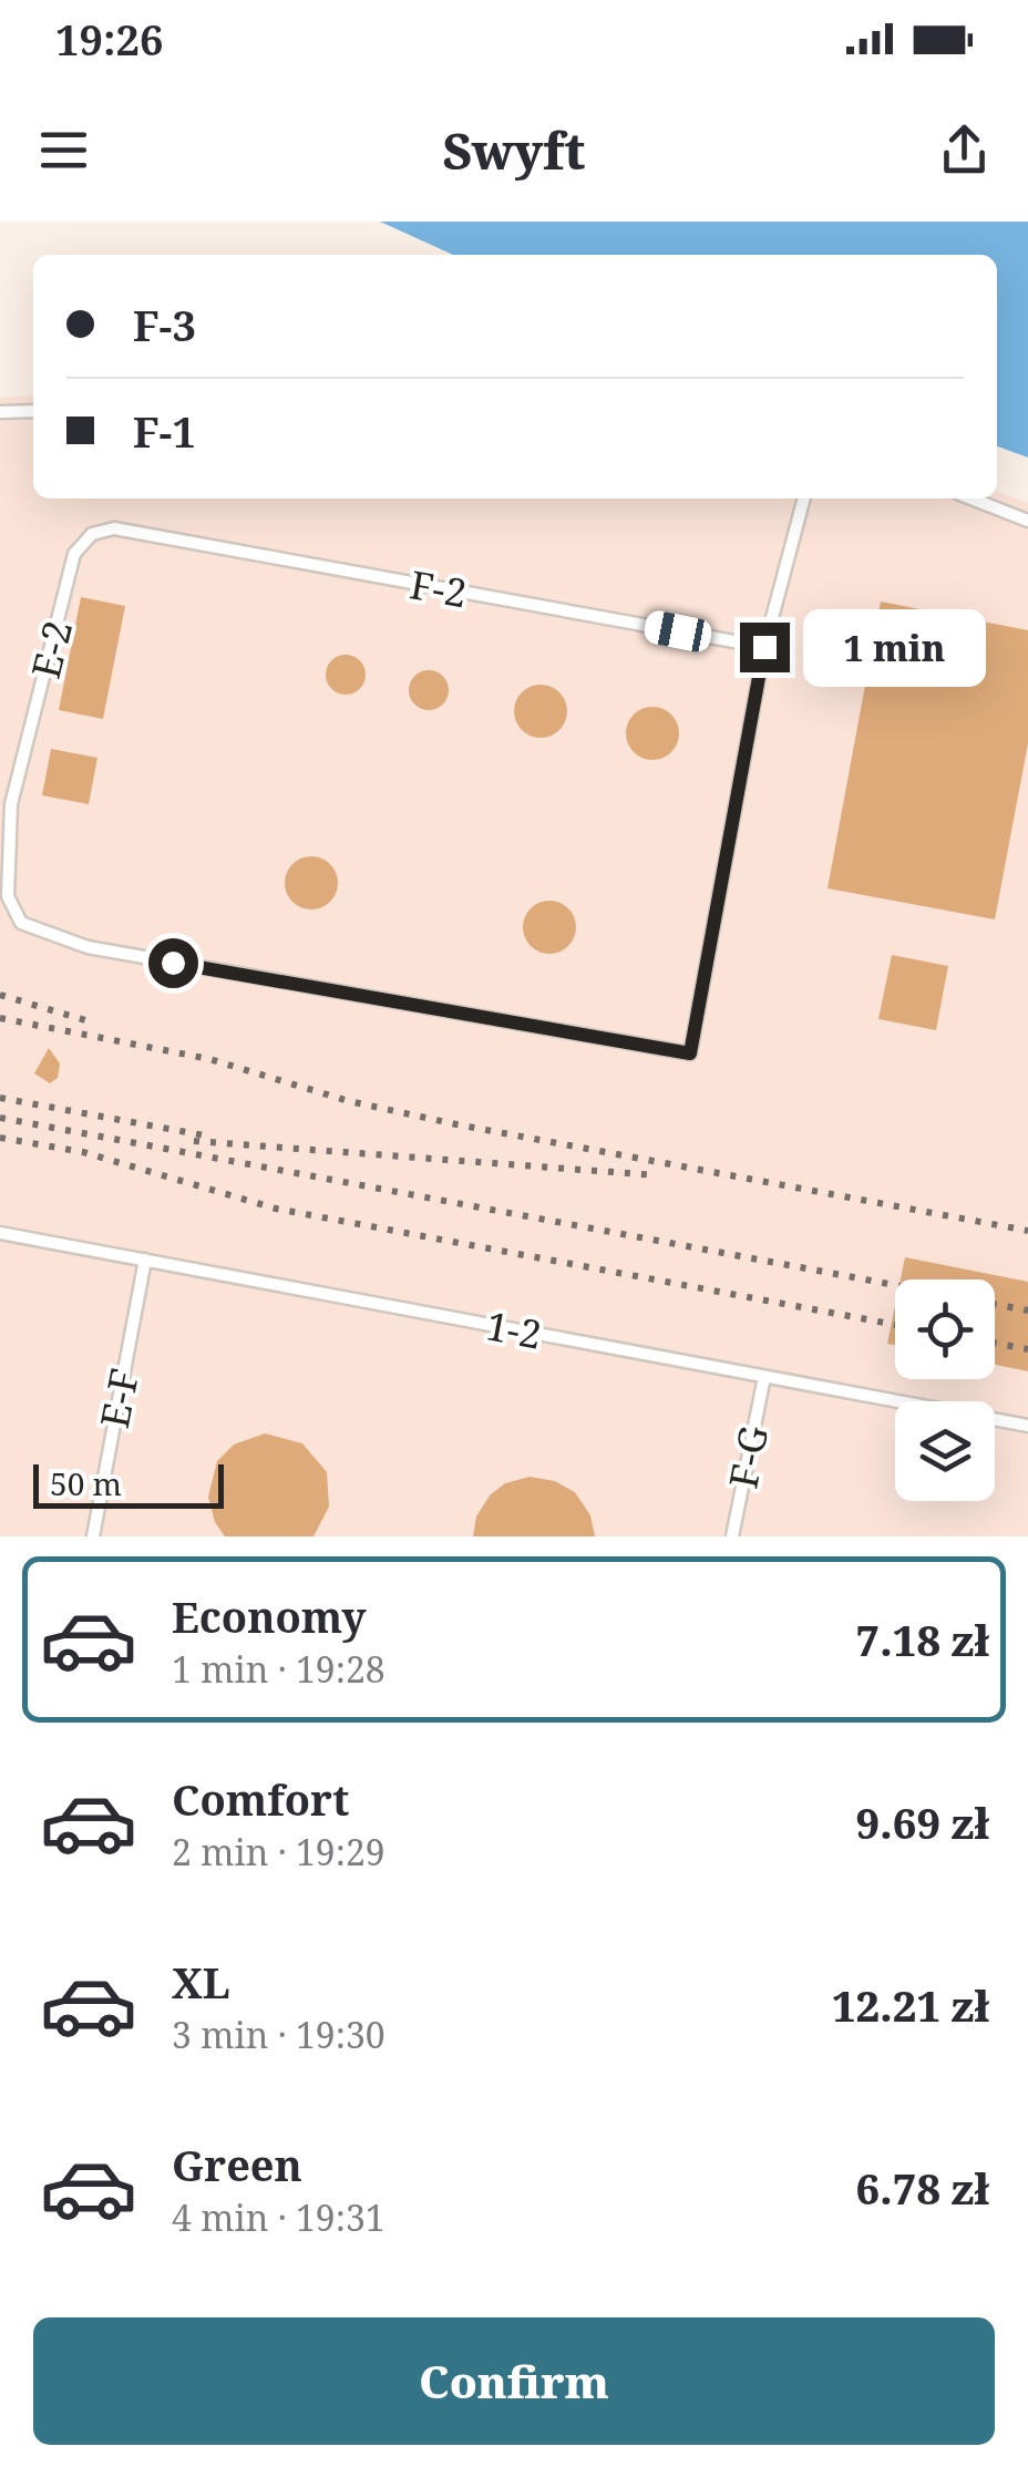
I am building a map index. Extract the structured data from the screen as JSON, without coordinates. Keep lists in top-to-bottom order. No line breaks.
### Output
{"streets":{"lane":["F-2","E-2","1-2","E-F","F-G"]},"crossings":[["F-2","E-2"],["1-2","E-F"],["1-2","F-G"]],"scale_bar":"50 m","page":{"status":"19:26","header":"Swyft","banner":["F-3","F-1"],"bubble":"1 min","scale":"50 m","list":[{"name":"Economy","note":"1 min · 19:28","value":"7.18 zł"},{"name":"Comfort","note":"2 min · 19:29","value":"9.69 zł"},{"name":"XL","note":"3 min · 19:30","value":"12.21 zł"},{"name":"Green","note":"4 min · 19:31","value":"6.78 zł"}],"buttons":"Confirm"}}
